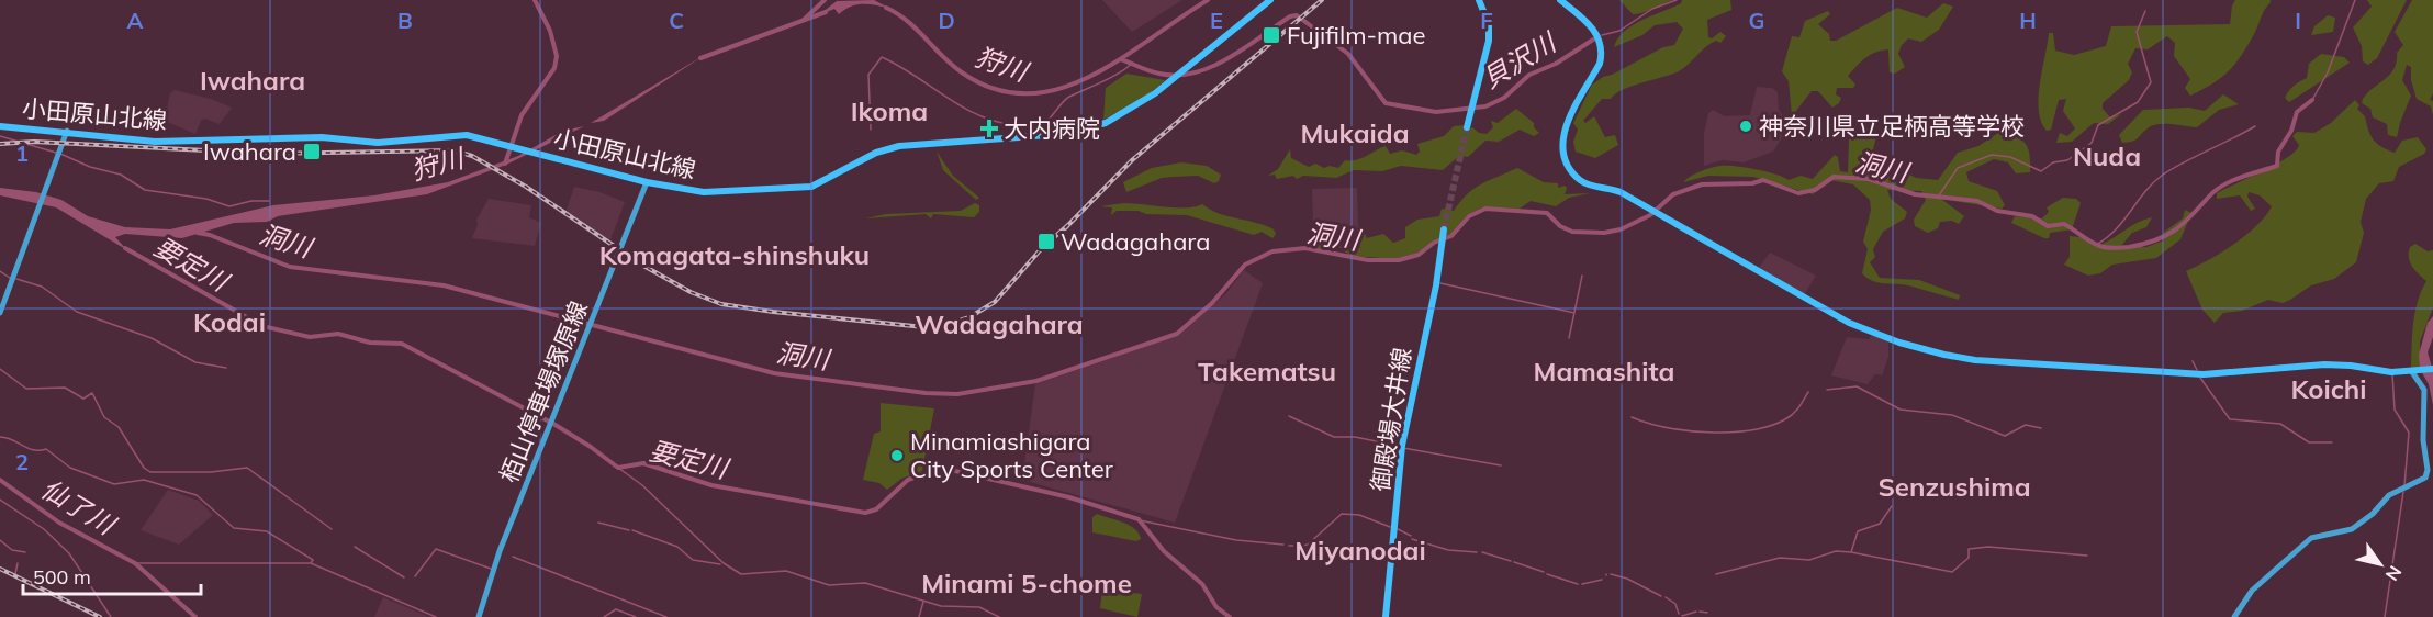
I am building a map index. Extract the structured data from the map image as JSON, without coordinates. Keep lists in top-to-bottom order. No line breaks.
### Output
{"streets":{"main road":["小田原山北線","栢山停車場塚原線","御殿場大井線"]},"crossings":[["小田原山北線","栢山停車場塚原線"]],"districts":["Iwahara","Ikoma","Mukaida","Nuda","Komagata-shinshuku","Kodai","Wadagahara","Takematsu","Mamashita","Koichi","Senzushima","Miyanodai","Minami 5-chome"],"water":["貝沢川","狩川","洞川","要定川","仙了川"],"places":{"transit":["Fujifilm-mae","Iwahara","Wadagahara"],"other":["神奈川県立足柄高等学校","Minamiashigara City Sports Center"],"health":["大内病院"]},"scale_bar":"500 m","north":"bottom right","grid":{"columns":["A","B","C","D","E","F","G","H","I"],"rows":["1","2"]}}
